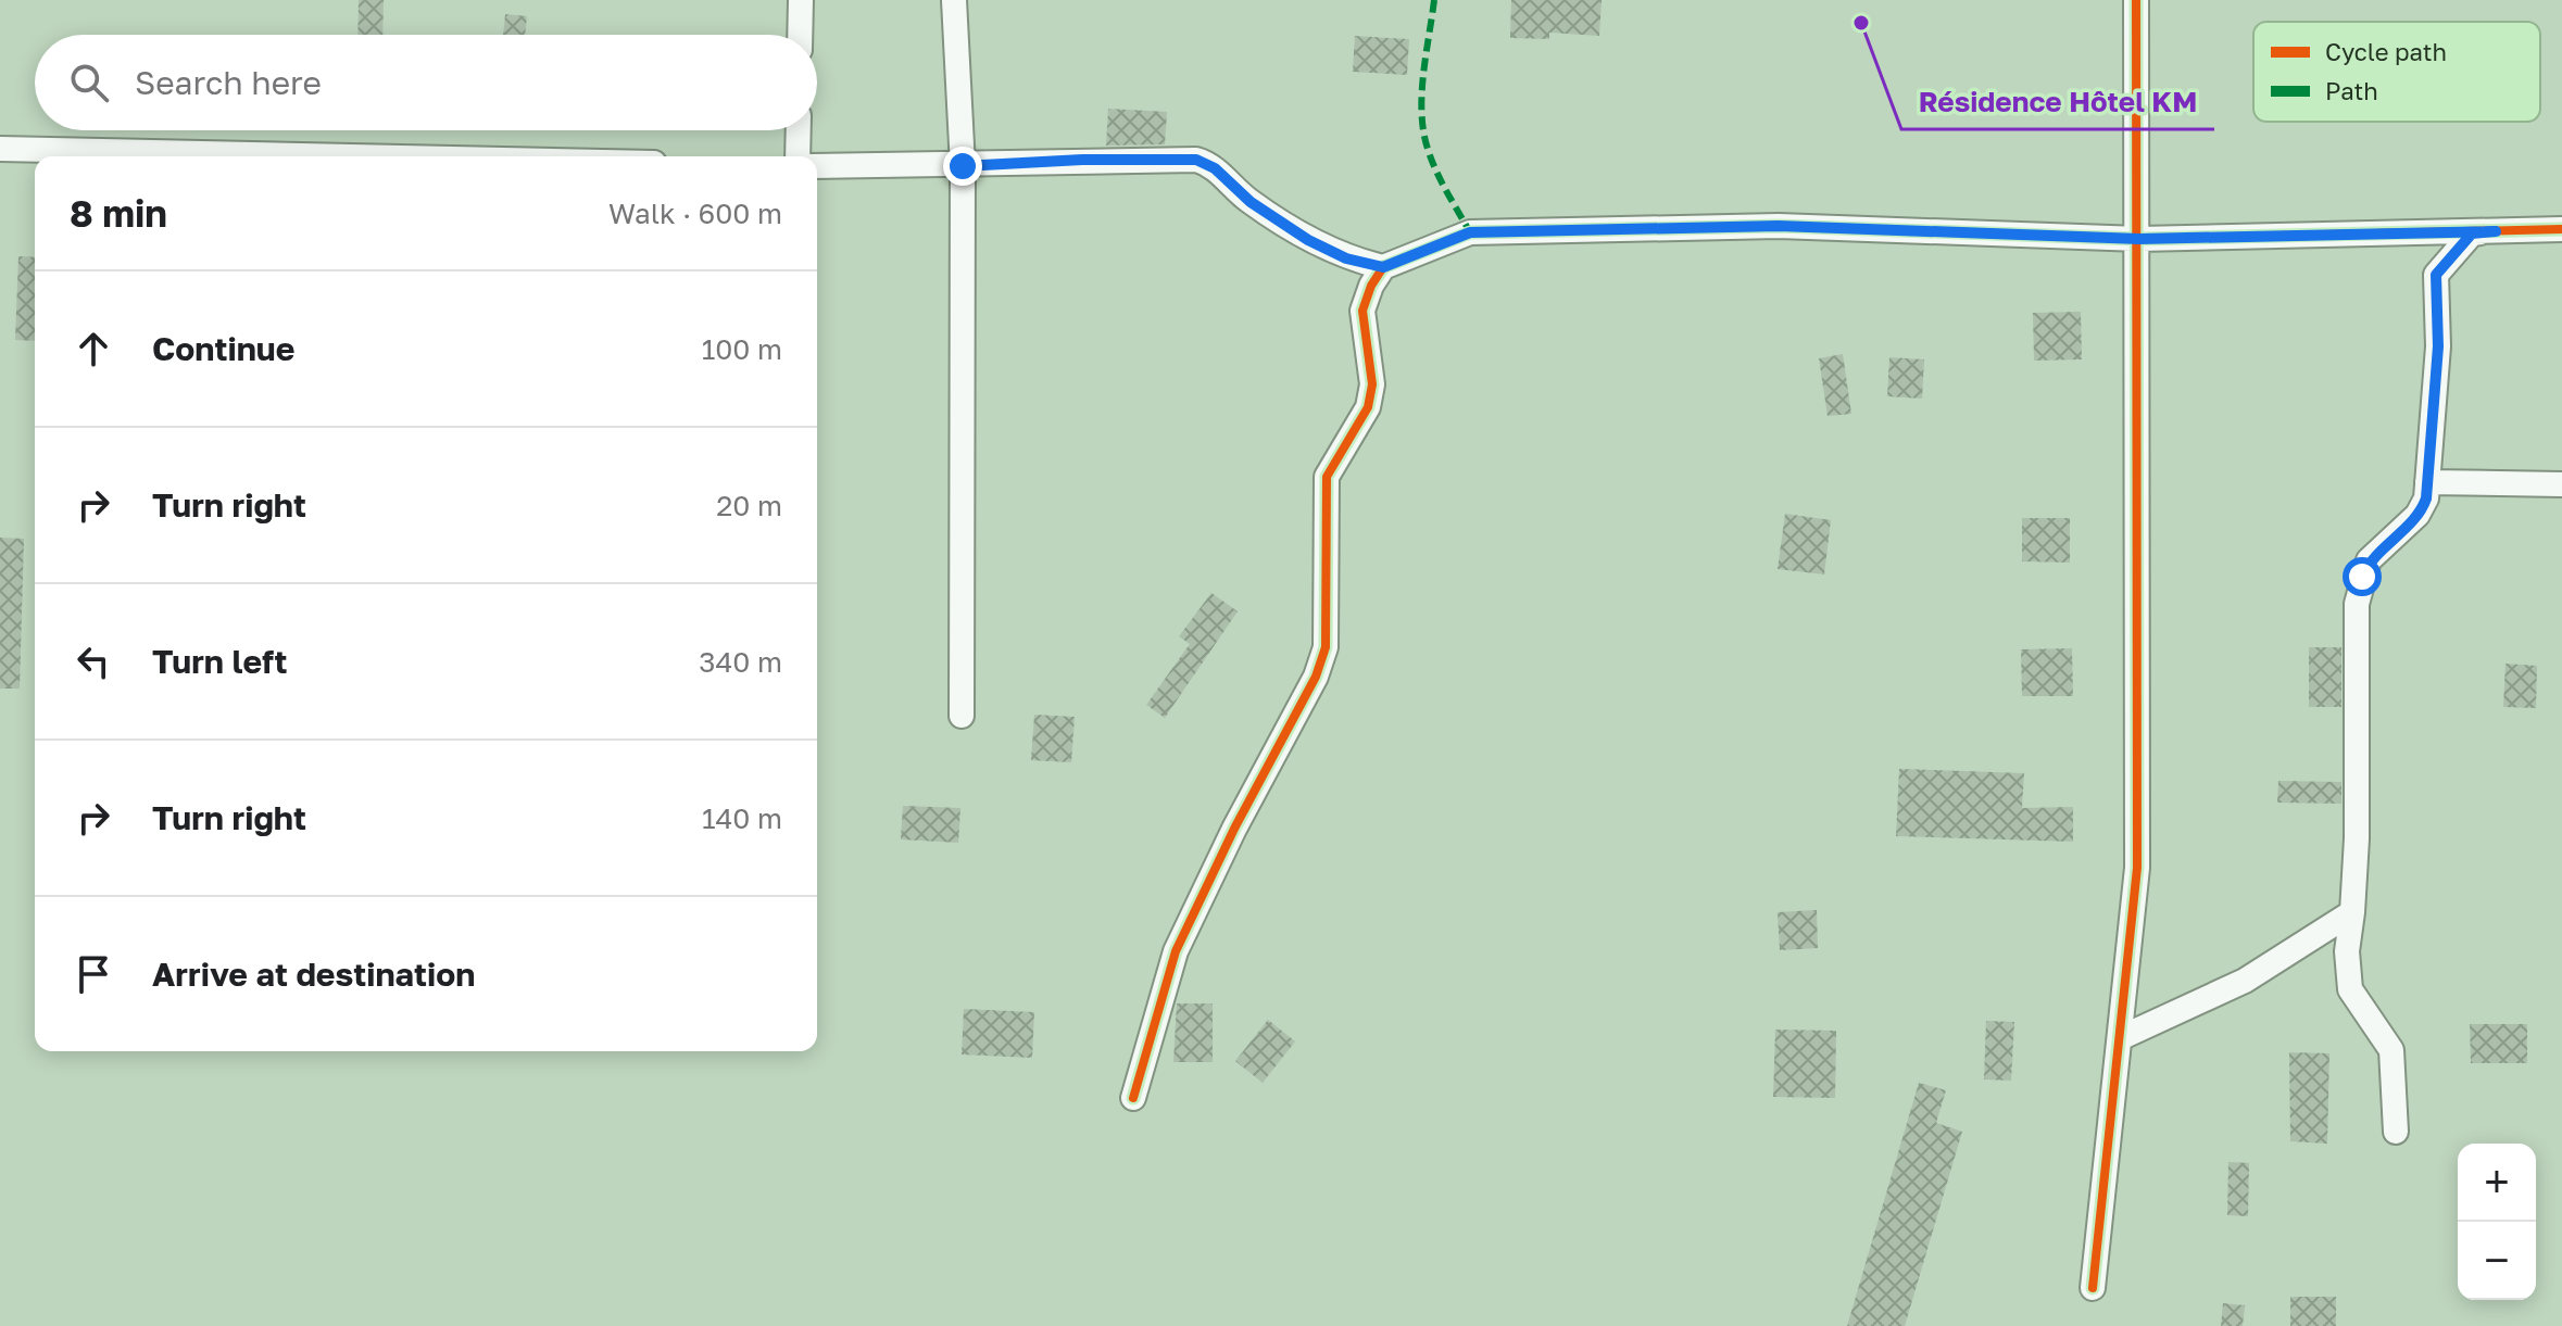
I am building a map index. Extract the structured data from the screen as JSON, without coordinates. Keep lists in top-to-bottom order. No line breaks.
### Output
{"places":["Résidence Hôtel KM"],"legend":["Cycle path","Path"],"page":{"search":"Search here","heading":["8 min","Walk · 600 m"],"list":[["Continue","100 m"],["Turn right","20 m"],["Turn left","340 m"],["Turn right","140 m"],"Arrive at destination"],"map_buttons":["+","−"]}}
